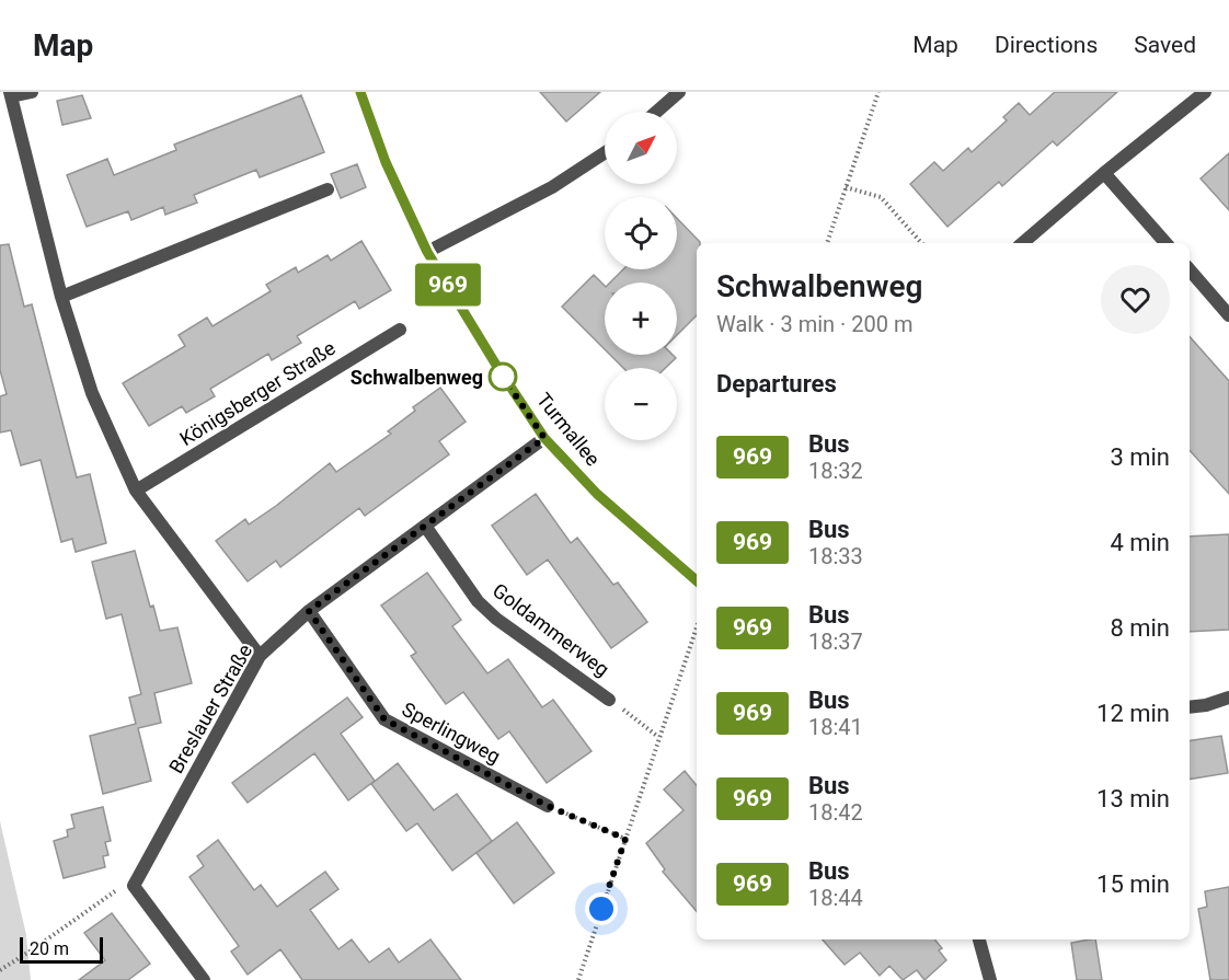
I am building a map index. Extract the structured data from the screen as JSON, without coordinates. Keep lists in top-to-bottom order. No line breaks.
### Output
{"streets":{"street":["Königsberger Straße","Turmallee","Goldammerweg","Breslauer Straße","Sperlingweg"]},"crossings":[["Turmallee","Breslauer Straße"],["Goldammerweg","Breslauer Straße"],["Breslauer Straße","Sperlingweg"]],"places":["Schwalbenweg"],"lines":["bus line 969"],"scale_bar":"20 m","north":"top right","page":{"header":"Map","nav":["Map","Directions","Saved"],"on_map":"969","map_buttons":["+","−"],"heading":[["Schwalbenweg","Walk · 3 min · 200 m"],"Departures"],"list":[{"mark":"969","name":"Bus","note":"18:32","value":"3 min"},{"mark":"969","name":"Bus","note":"18:33","value":"4 min"},{"mark":"969","name":"Bus","note":"18:37","value":"8 min"},{"mark":"969","name":"Bus","note":"18:41","value":"12 min"},{"mark":"969","name":"Bus","note":"18:42","value":"13 min"},{"mark":"969","name":"Bus","note":"18:44","value":"15 min"}],"scale":"20 m"}}
